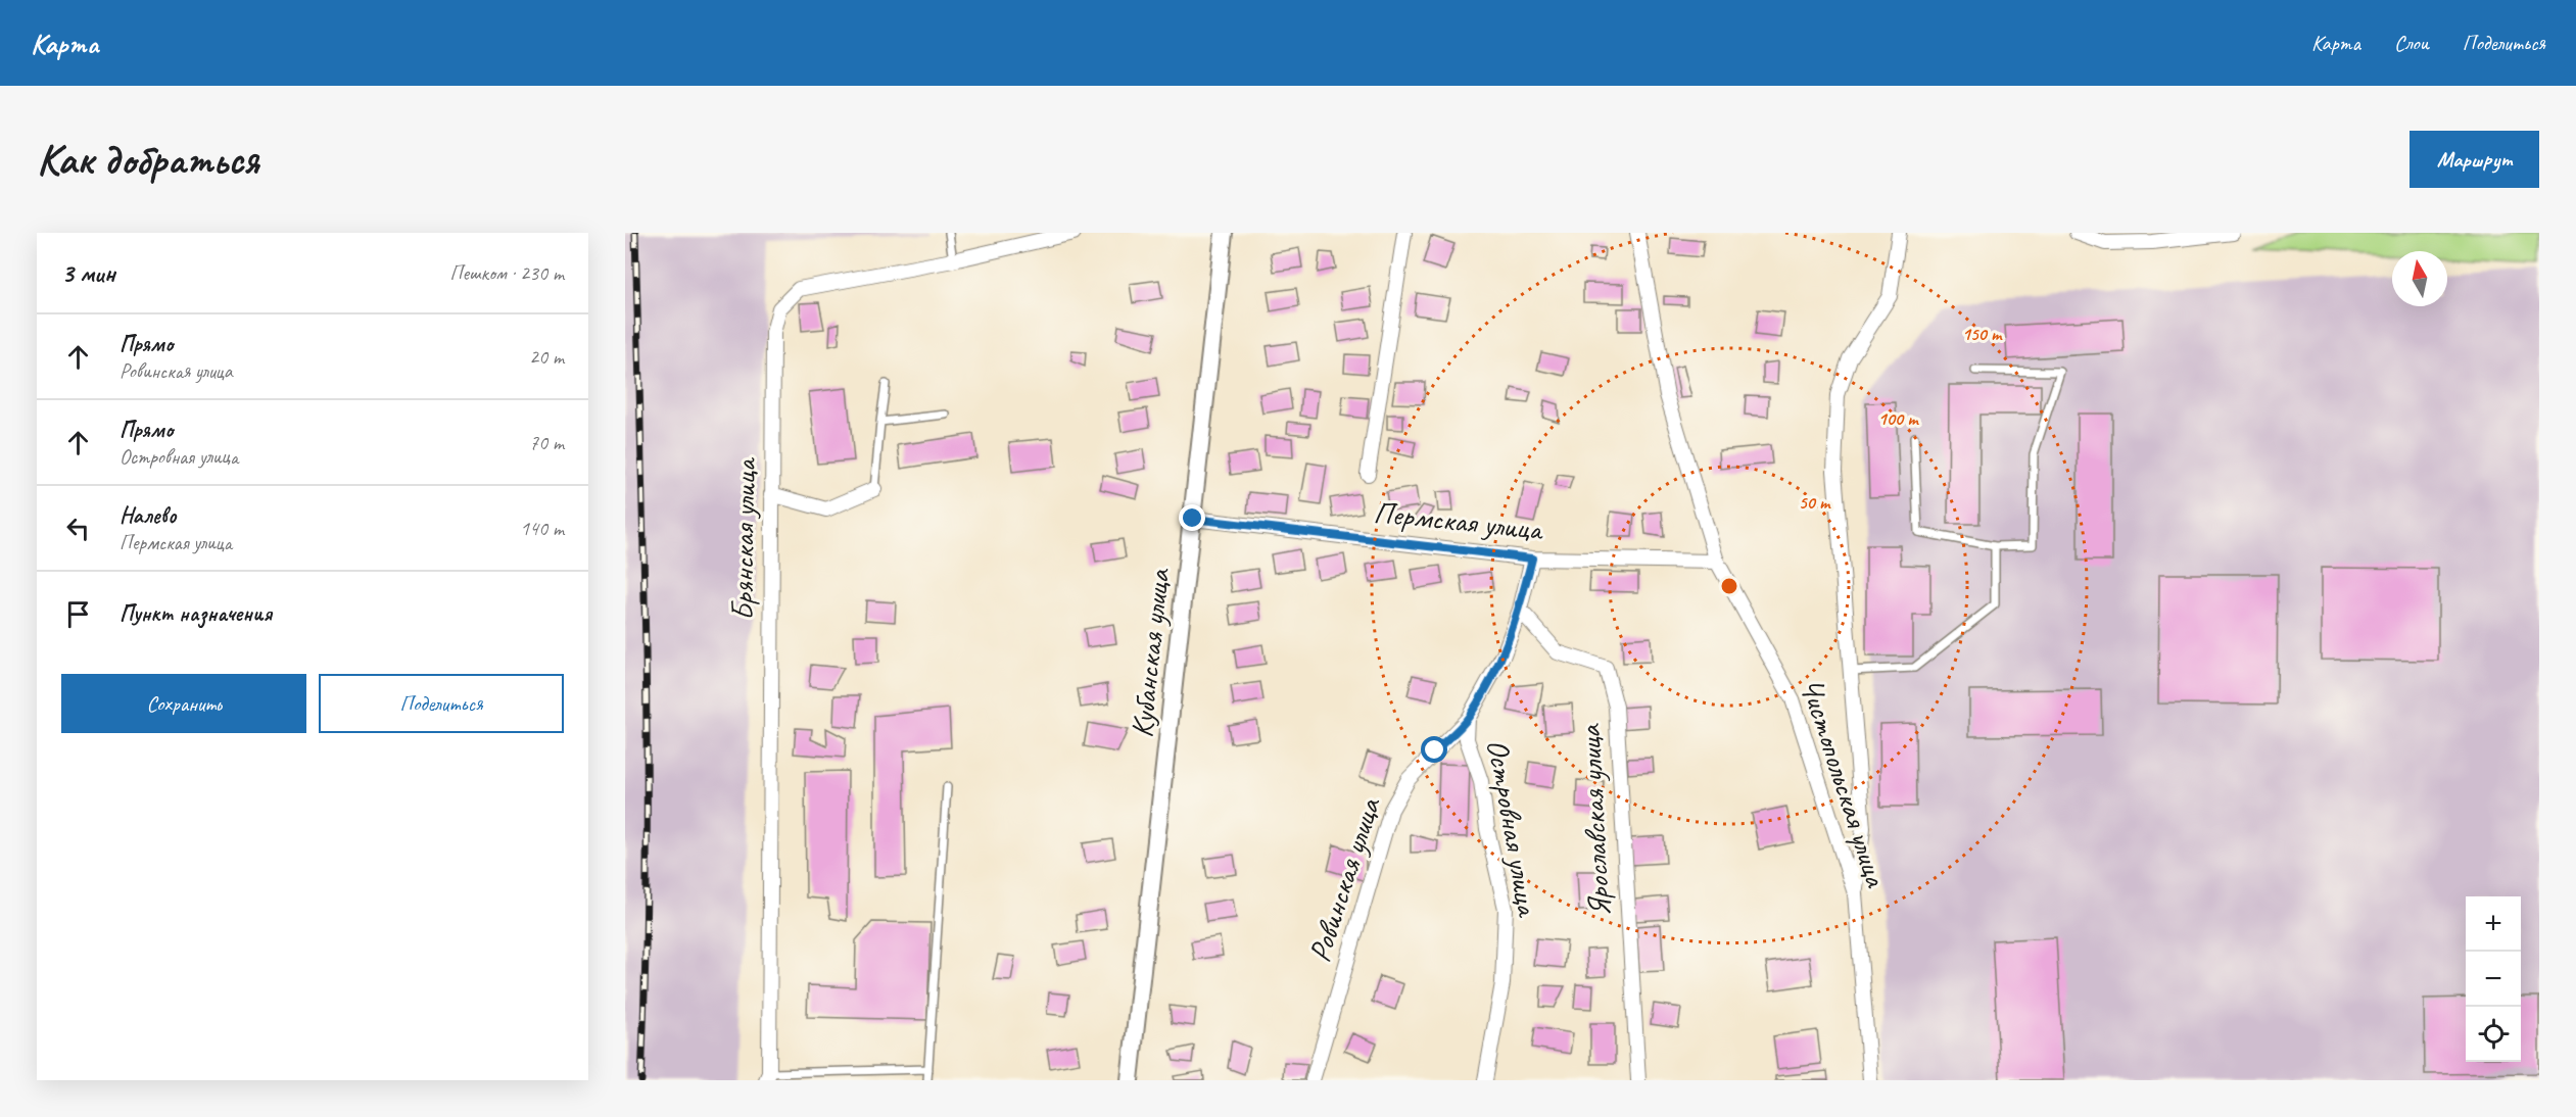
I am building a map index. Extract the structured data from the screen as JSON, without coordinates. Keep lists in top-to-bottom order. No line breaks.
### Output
{"streets":{"street":["Пермская улица","Брянская улица","Кубанская улица","Чистопольская улица","Ярославская улица","Островная улица","Ровинская улица"]},"crossings":[["Пермская улица","Кубанская улица"],["Пермская улица","Чистопольская улица"],["Пермская улица","Островная улица"],["Ярославская улица","Островная улица"],["Островная улица","Ровинская улица"]],"north":"top","page":{"header":"Карта","nav":["Карта","Слои","Поделиться"],"buttons":["Маршрут",["Сохранить","Поделиться"]],"title":"Как добраться","heading":["3 мин","Пешком · 230 m"],"list":[["Прямо","Ровинская улица","20 m"],["Прямо","Островная улица","70 m"],["Налево","Пермская улица","140 m"],"Пункт назначения"],"map_buttons":["+","−"]},"rings":["150 m","100 m","50 m"]}
